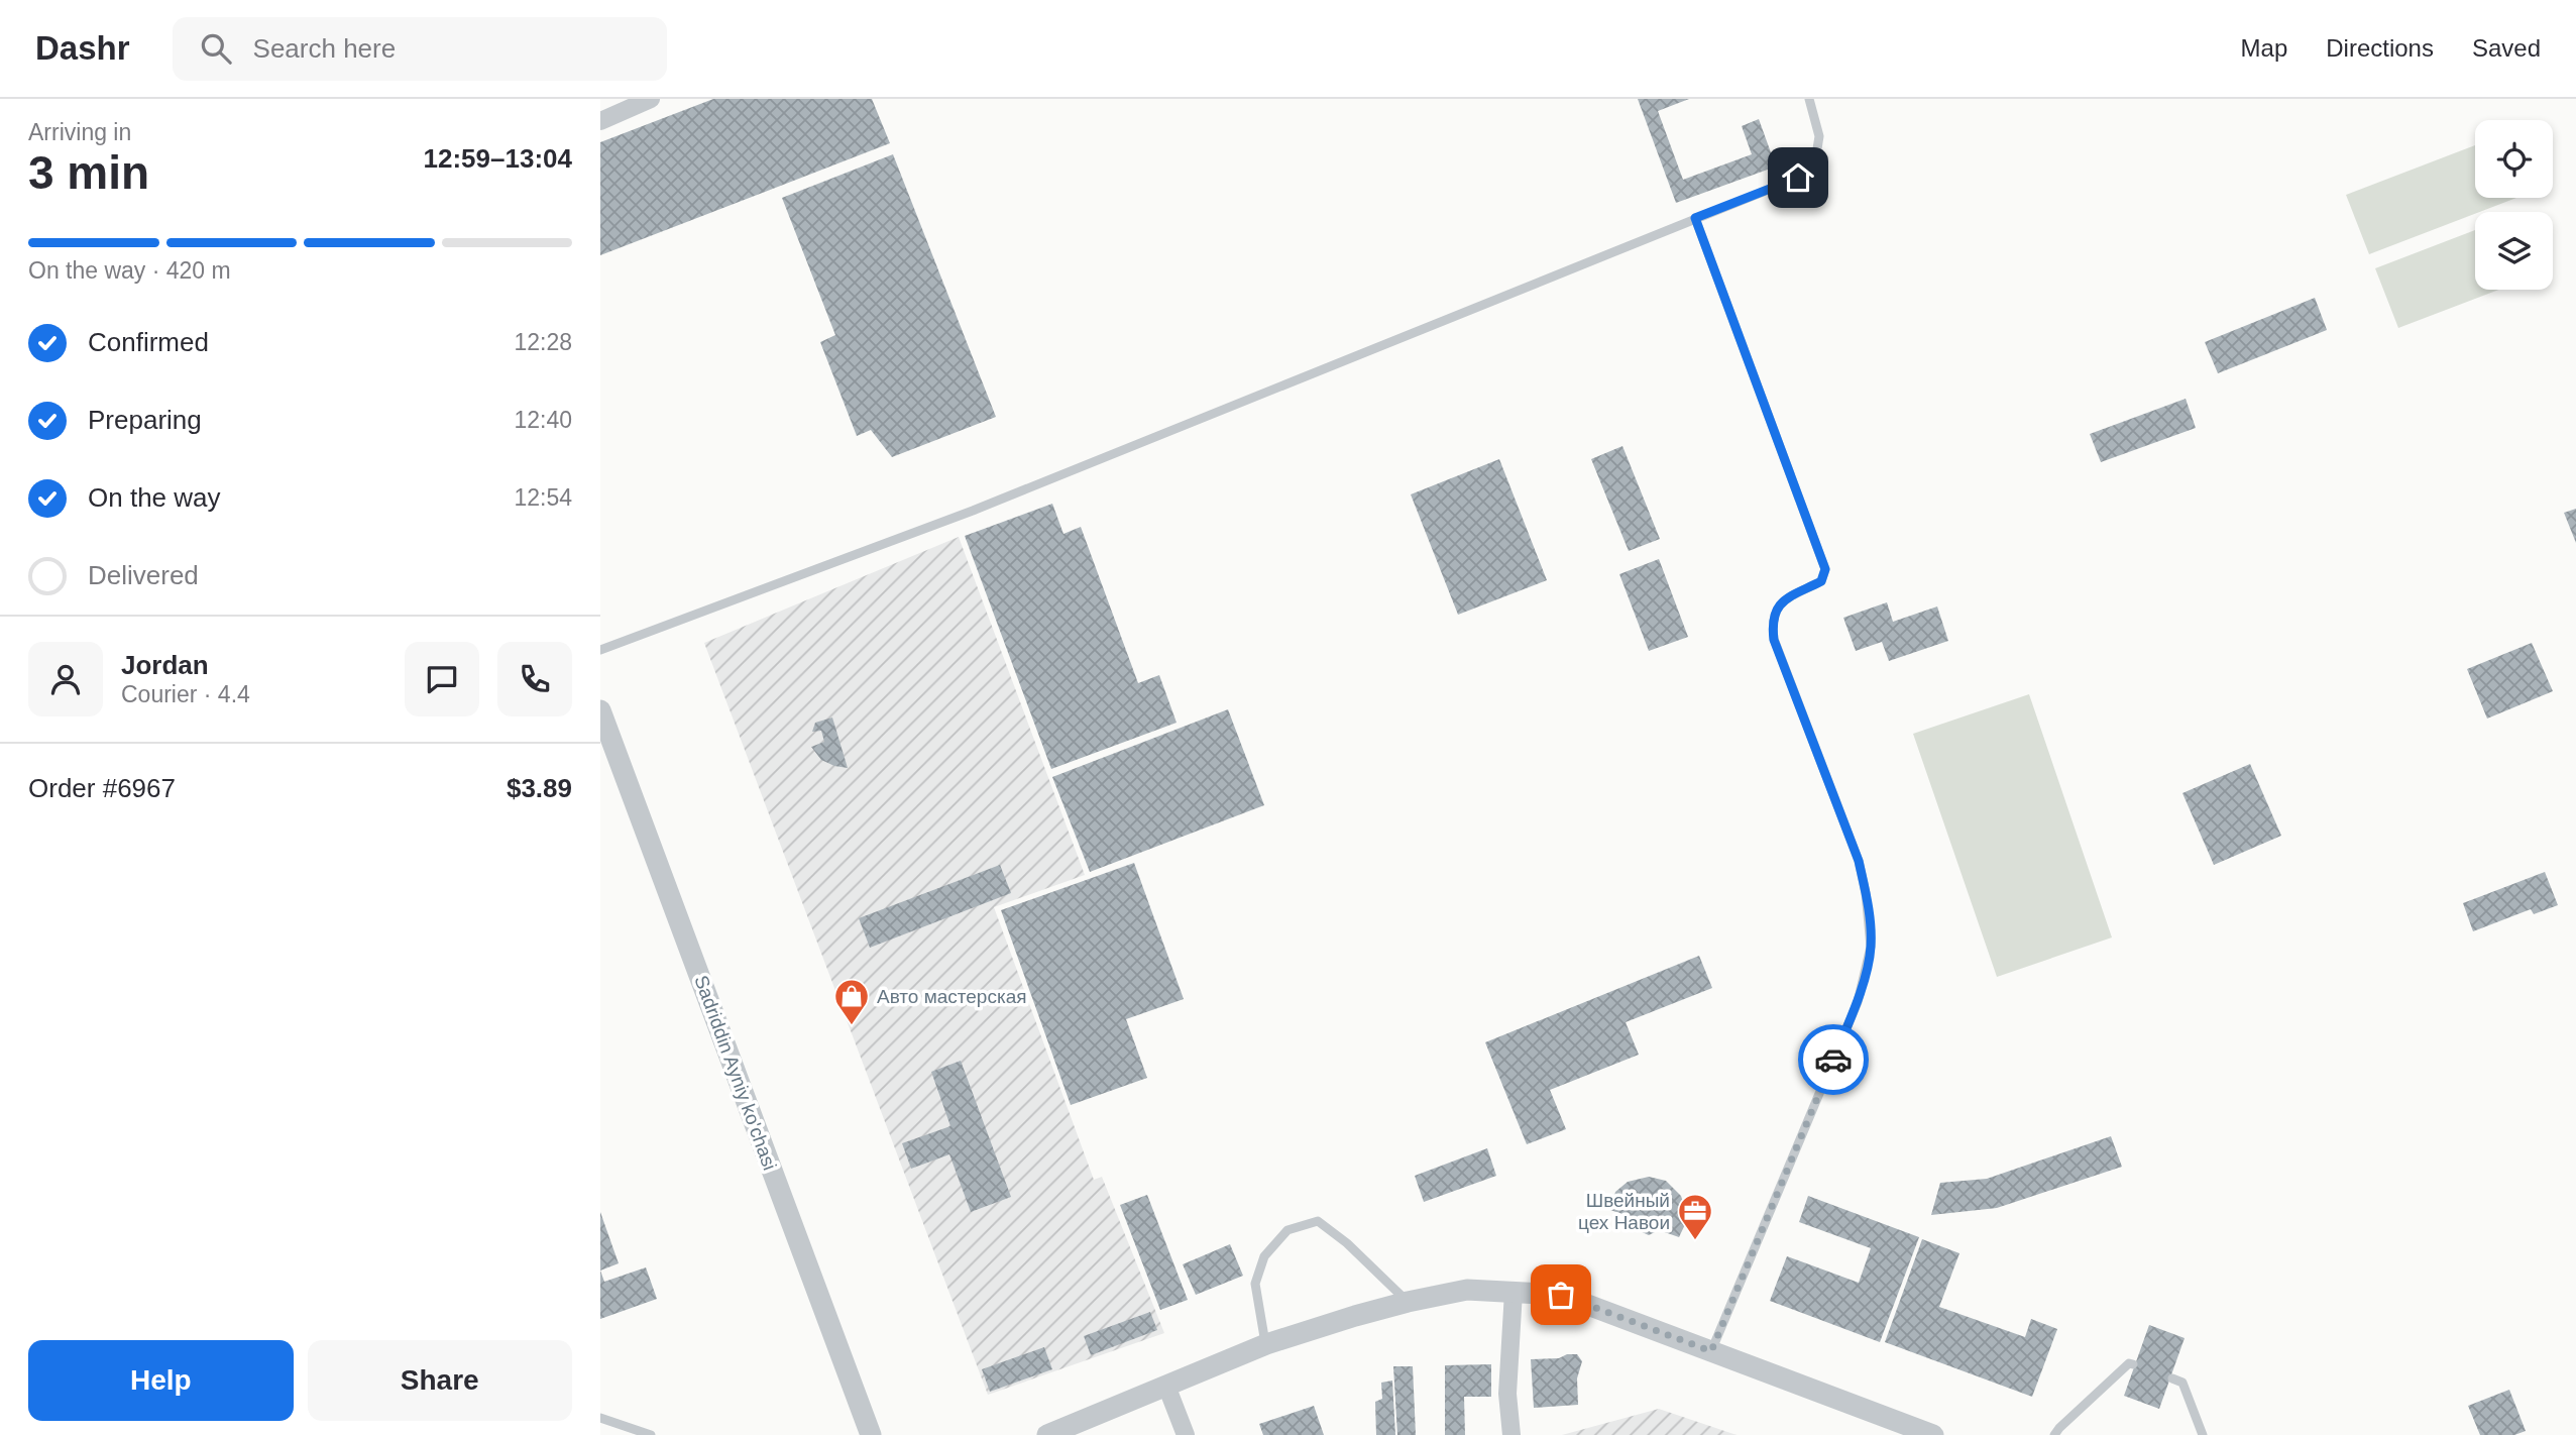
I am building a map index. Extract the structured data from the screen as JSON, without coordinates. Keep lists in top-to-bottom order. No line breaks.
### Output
{"streets":{"street":["Sadriddin Ayniy ko'chasi"]},"places":{"shop":["Авто мастерская"],"office":["Швейный цех Навои"]},"page":{"header":"Dashr","search":"Search here","nav":["Map","Directions","Saved"],"heading":["3 min","Arriving in","12:59–13:04"],"panel":["Jordan","Courier · 4.4","Order #6967","$3.89"],"bar":"On the way · 420 m","list":[["Confirmed","12:28"],["Preparing","12:40"],["On the way","12:54"],"Delivered"],"buttons":["Help","Share"]}}
